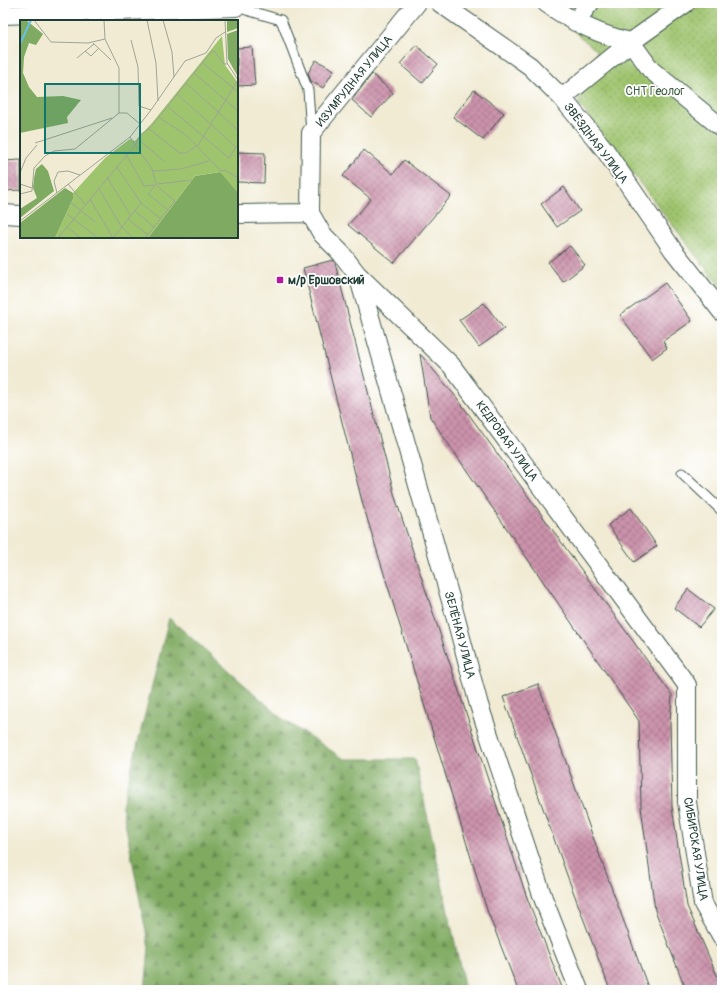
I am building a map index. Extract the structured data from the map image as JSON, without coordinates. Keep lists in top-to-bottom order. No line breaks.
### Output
{"streets":{"street":["ИЗУМРУДНАЯ УЛИЦА","ЗВЁЗДНАЯ УЛИЦА","КЕДРОВАЯ УЛИЦА","ЗЕЛЁНАЯ УЛИЦА","СИБИРСКАЯ УЛИЦА"]},"crossings":[["ИЗУМРУДНАЯ УЛИЦА","КЕДРОВАЯ УЛИЦА"],["КЕДРОВАЯ УЛИЦА","ЗЕЛЁНАЯ УЛИЦА"],["КЕДРОВАЯ УЛИЦА","СИБИРСКАЯ УЛИЦА"]],"parks":["СНТ Геолог"],"places":{"transit":["м/р Ершовский"]}}
